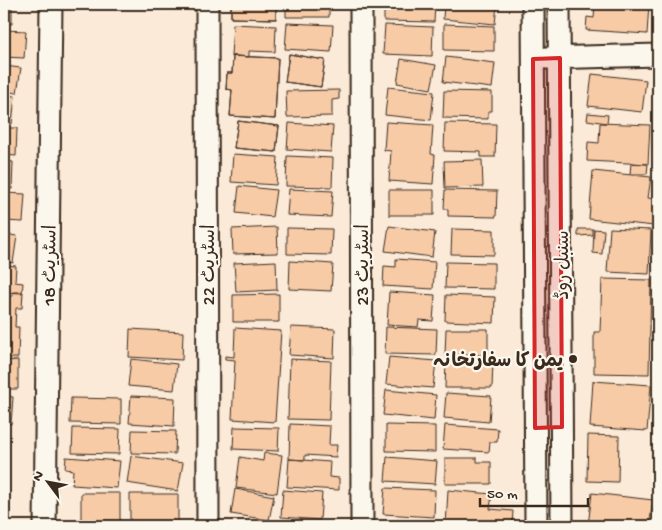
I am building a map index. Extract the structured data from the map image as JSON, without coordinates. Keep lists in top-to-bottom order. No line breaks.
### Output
{"streets":{"street":["اسٹریٹ 18","اسٹریٹ 22","اسٹریٹ 23","سنبل روڈ"]},"places":["یمن کا سفارتخانہ"],"scale_bar":"50 m","north":"top left"}
